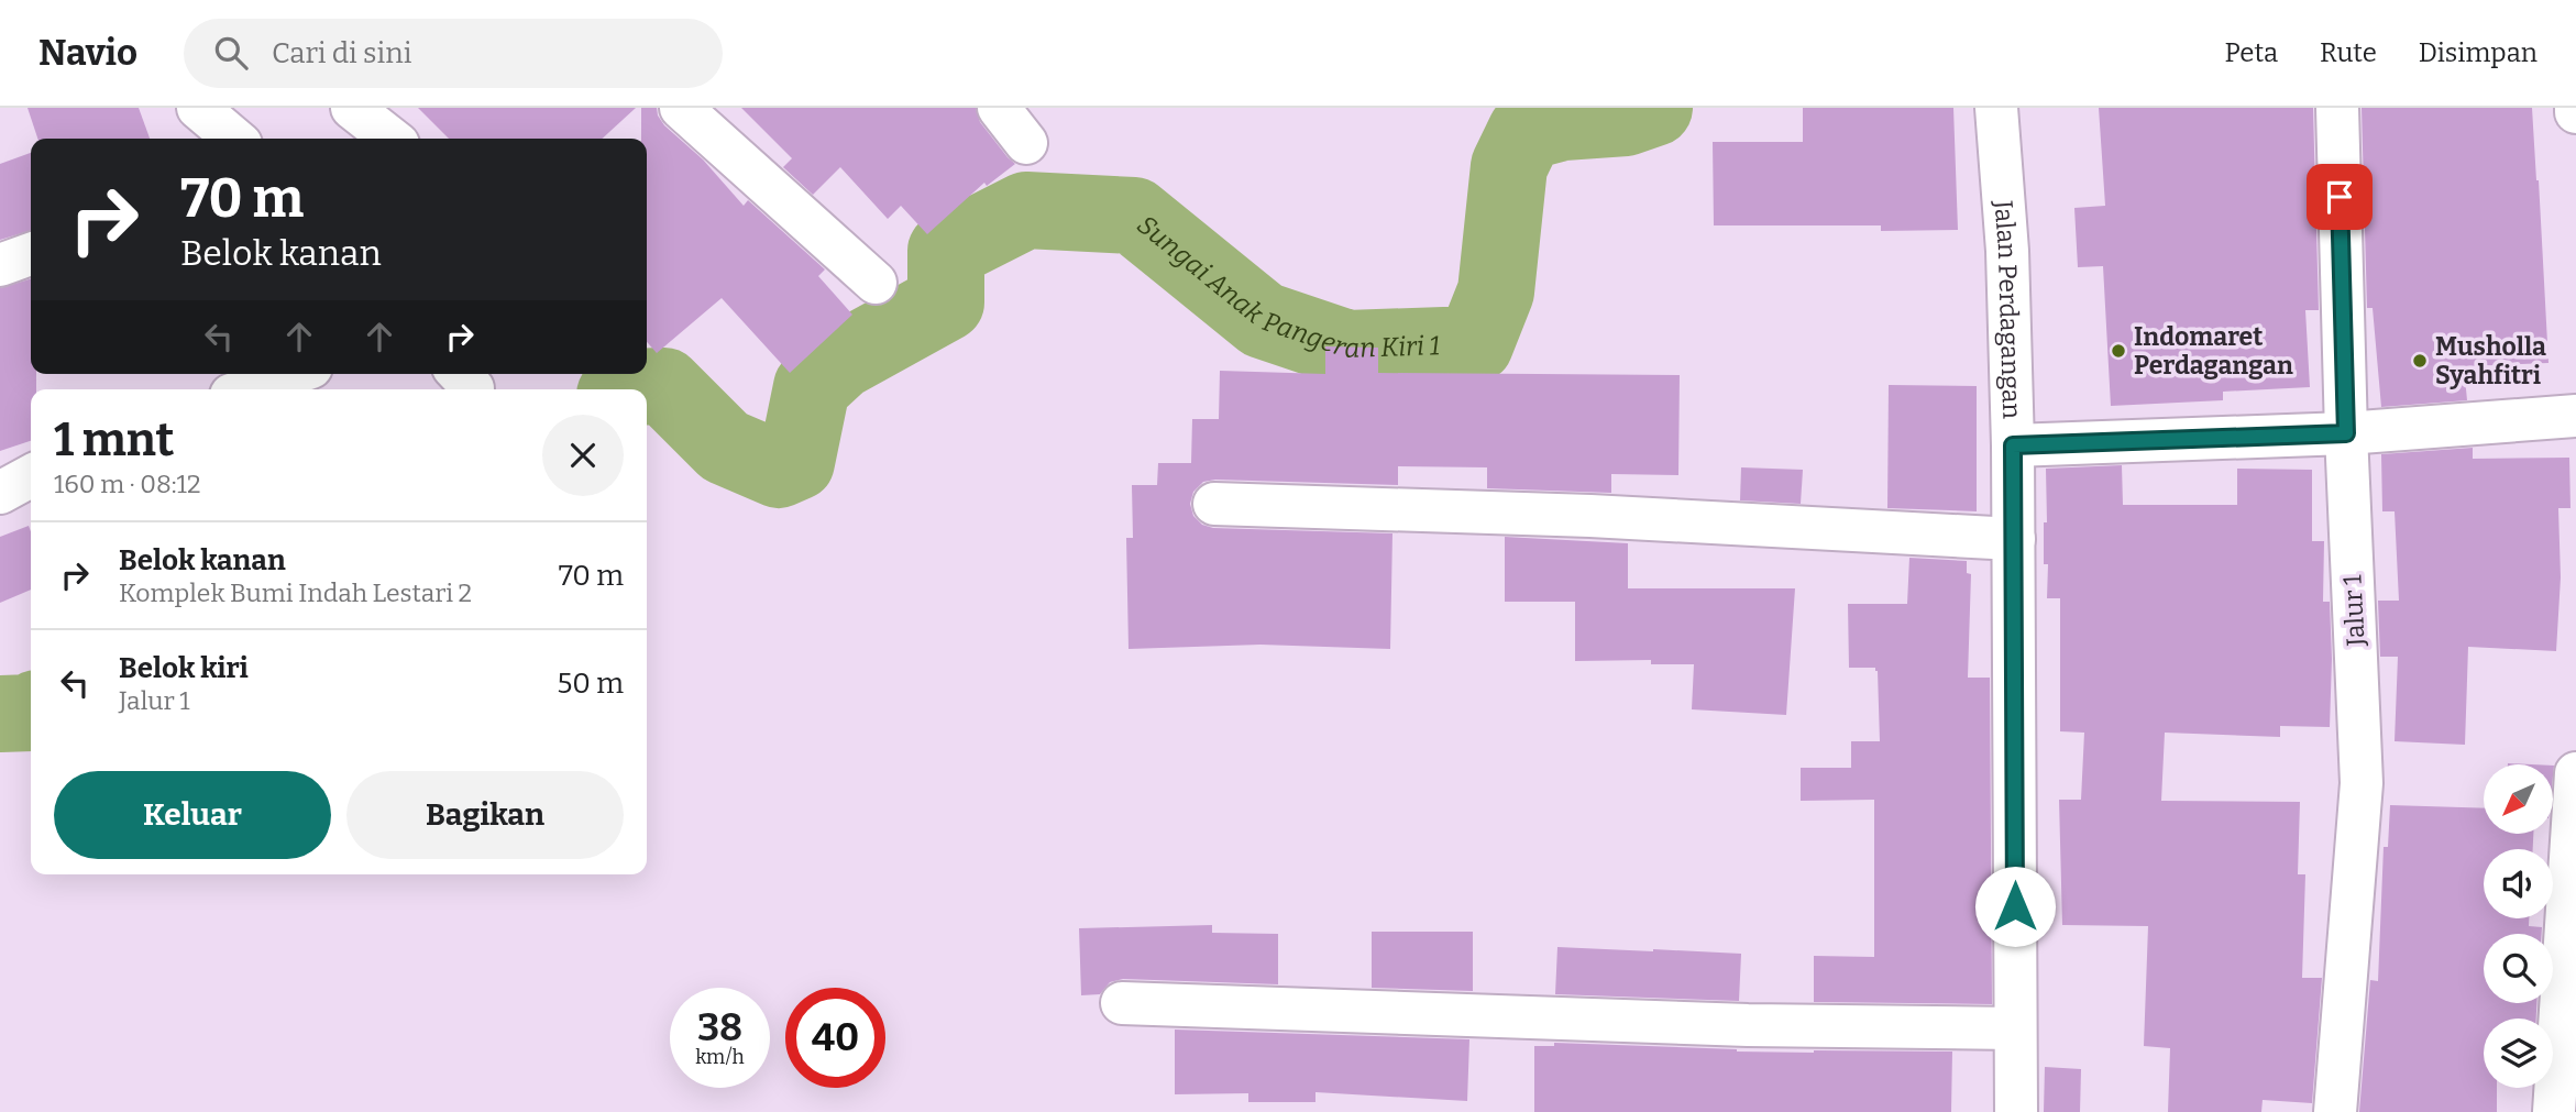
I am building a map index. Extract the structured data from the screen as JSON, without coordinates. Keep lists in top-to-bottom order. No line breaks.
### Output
{"streets":{"street":["Jalan Perdagangan","Jalur 1"]},"water":["Sungai Anak Pangeran Kiri 1"],"places":["Indomaret Perdagangan","Musholla Syahfitri"],"north":"bottom left","page":{"header":"Navio","search":"Cari di sini","nav":["Peta","Rute","Disimpan"],"turn":["70 m","Belok kanan"],"heading":["1 mnt","160 m · 08:12"],"list":[{"name":"Belok kanan","note":"Komplek Bumi Indah Lestari 2","value":"70 m"},{"name":"Belok kiri","note":"Jalur 1","value":"50 m"}],"buttons":["Keluar","Bagikan"],"speed":"38 km/h","limit":"40"}}
